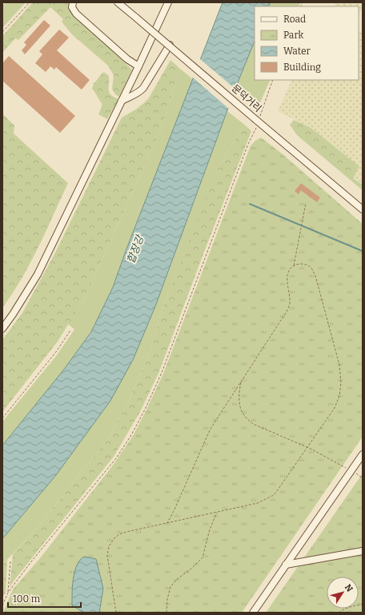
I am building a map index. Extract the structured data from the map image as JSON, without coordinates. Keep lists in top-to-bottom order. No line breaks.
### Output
{"streets":{"street":["문덕거리"]},"water":["합장강"],"legend":["Road","Park","Water","Building"],"scale_bar":"100 m","north":"top right"}
